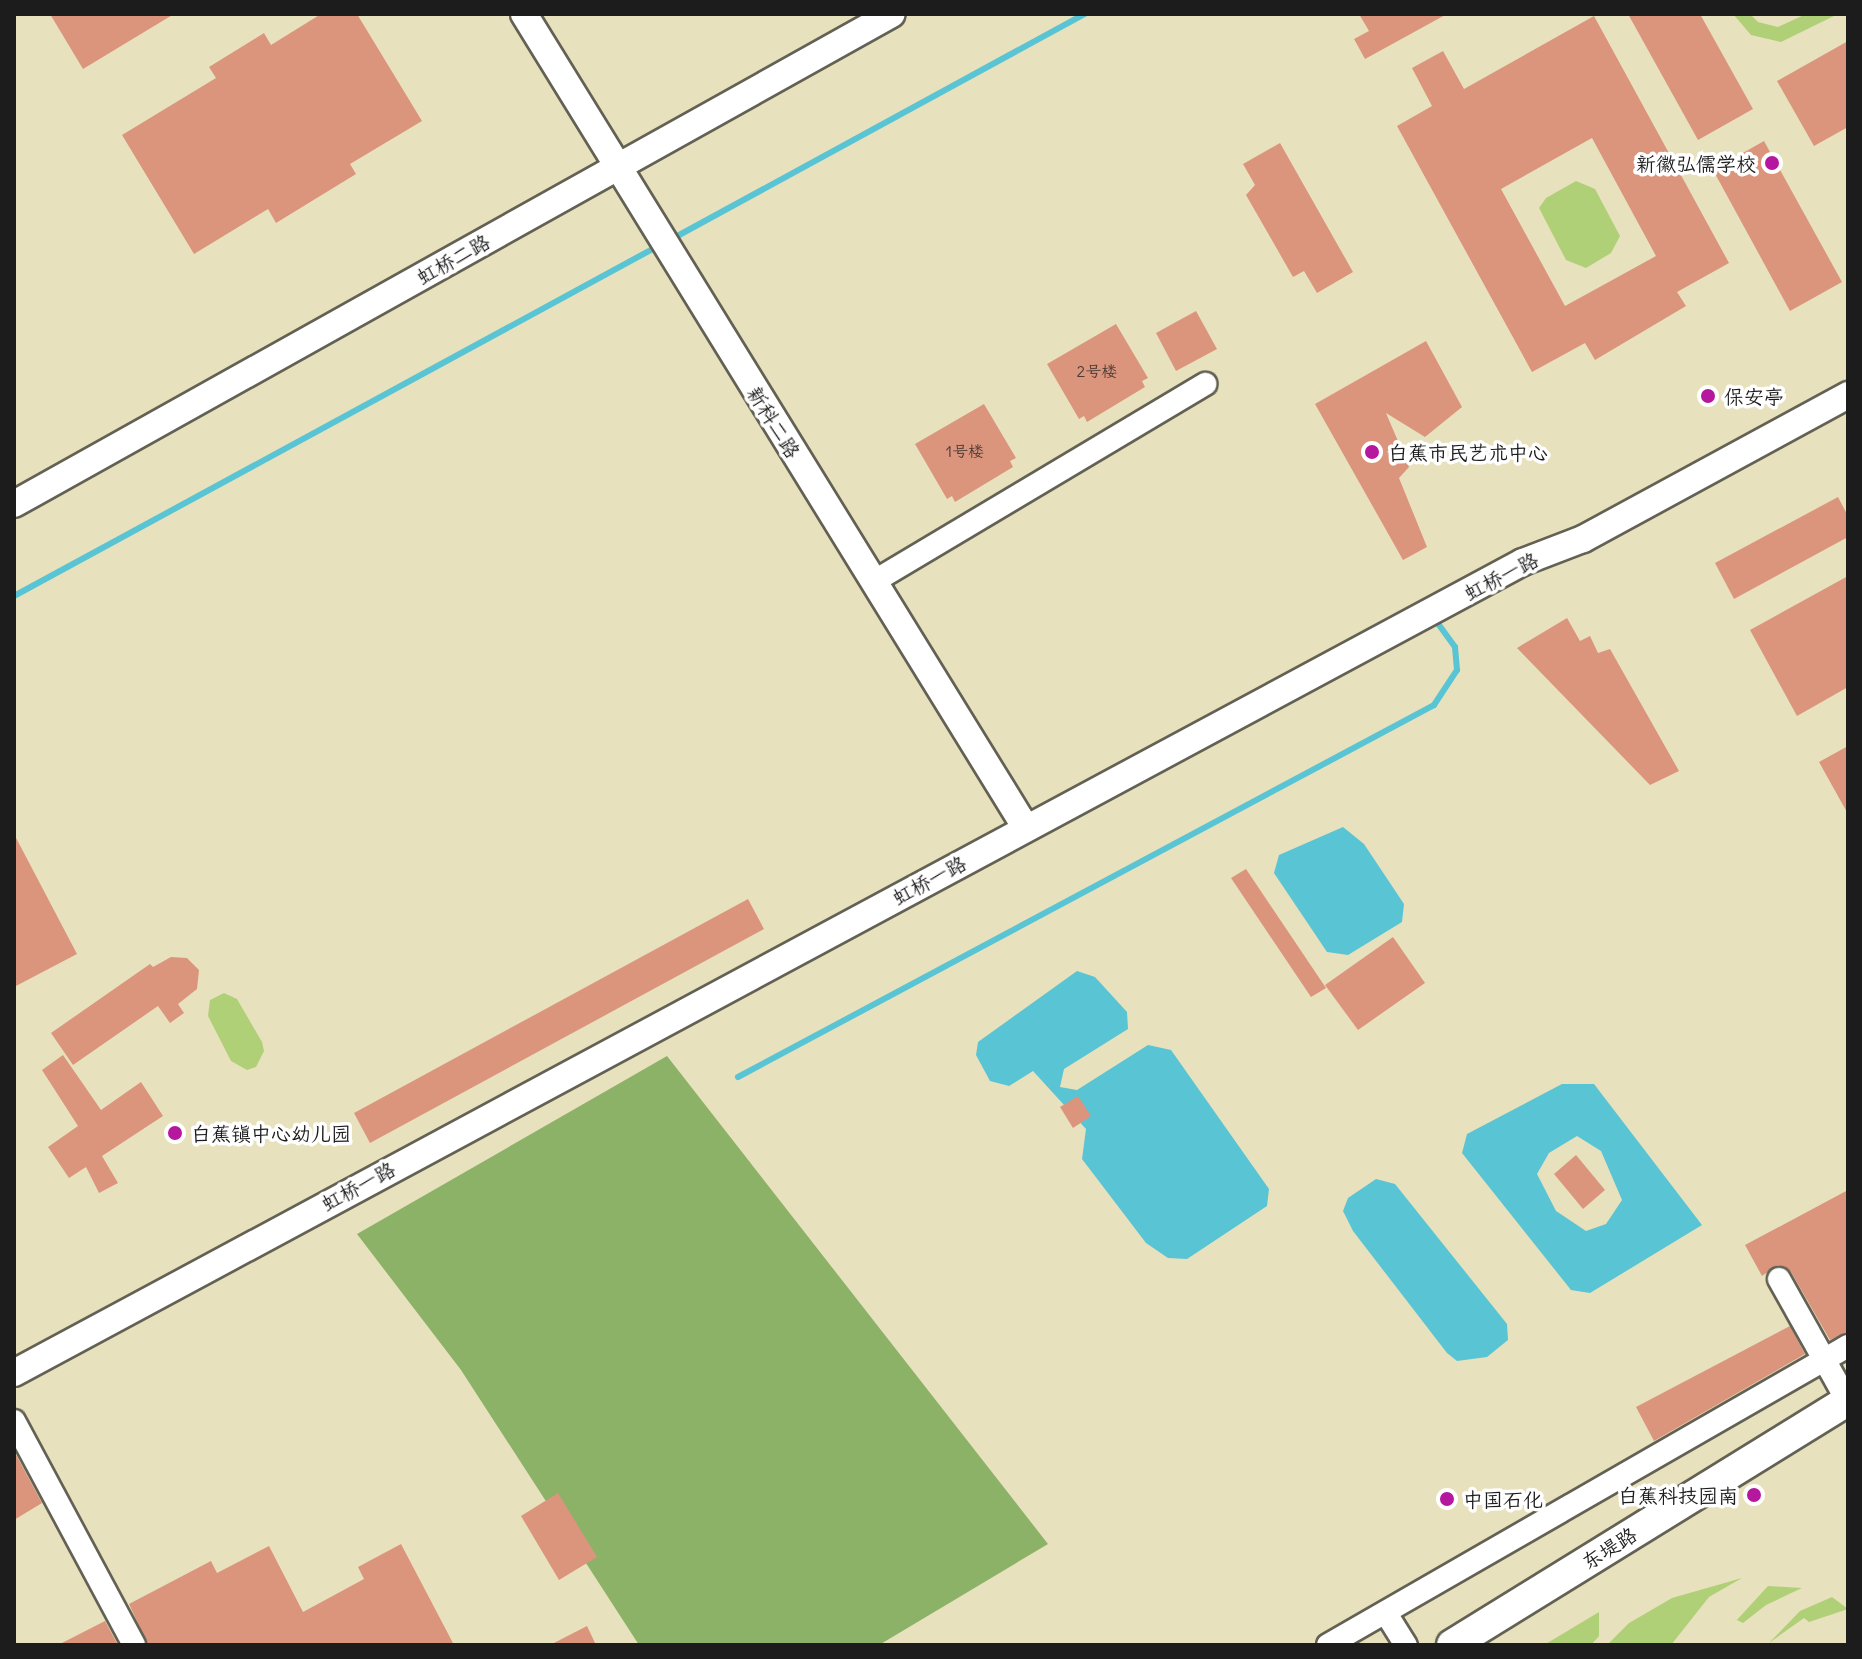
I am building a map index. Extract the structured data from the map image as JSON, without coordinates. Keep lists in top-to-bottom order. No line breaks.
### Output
{"streets":{"main road":["东堤路"],"street":["虹桥二路","新科二路","虹桥一路"]},"crossings":[["虹桥二路","新科二路"],["新科二路","虹桥一路"]],"places":["新徽弘儒学校","保安亭","白蕉市民艺术中心","白蕉镇中心幼儿园","白蕉科技园南","中国石化"],"house_numbers":["2号楼","1号楼"]}
